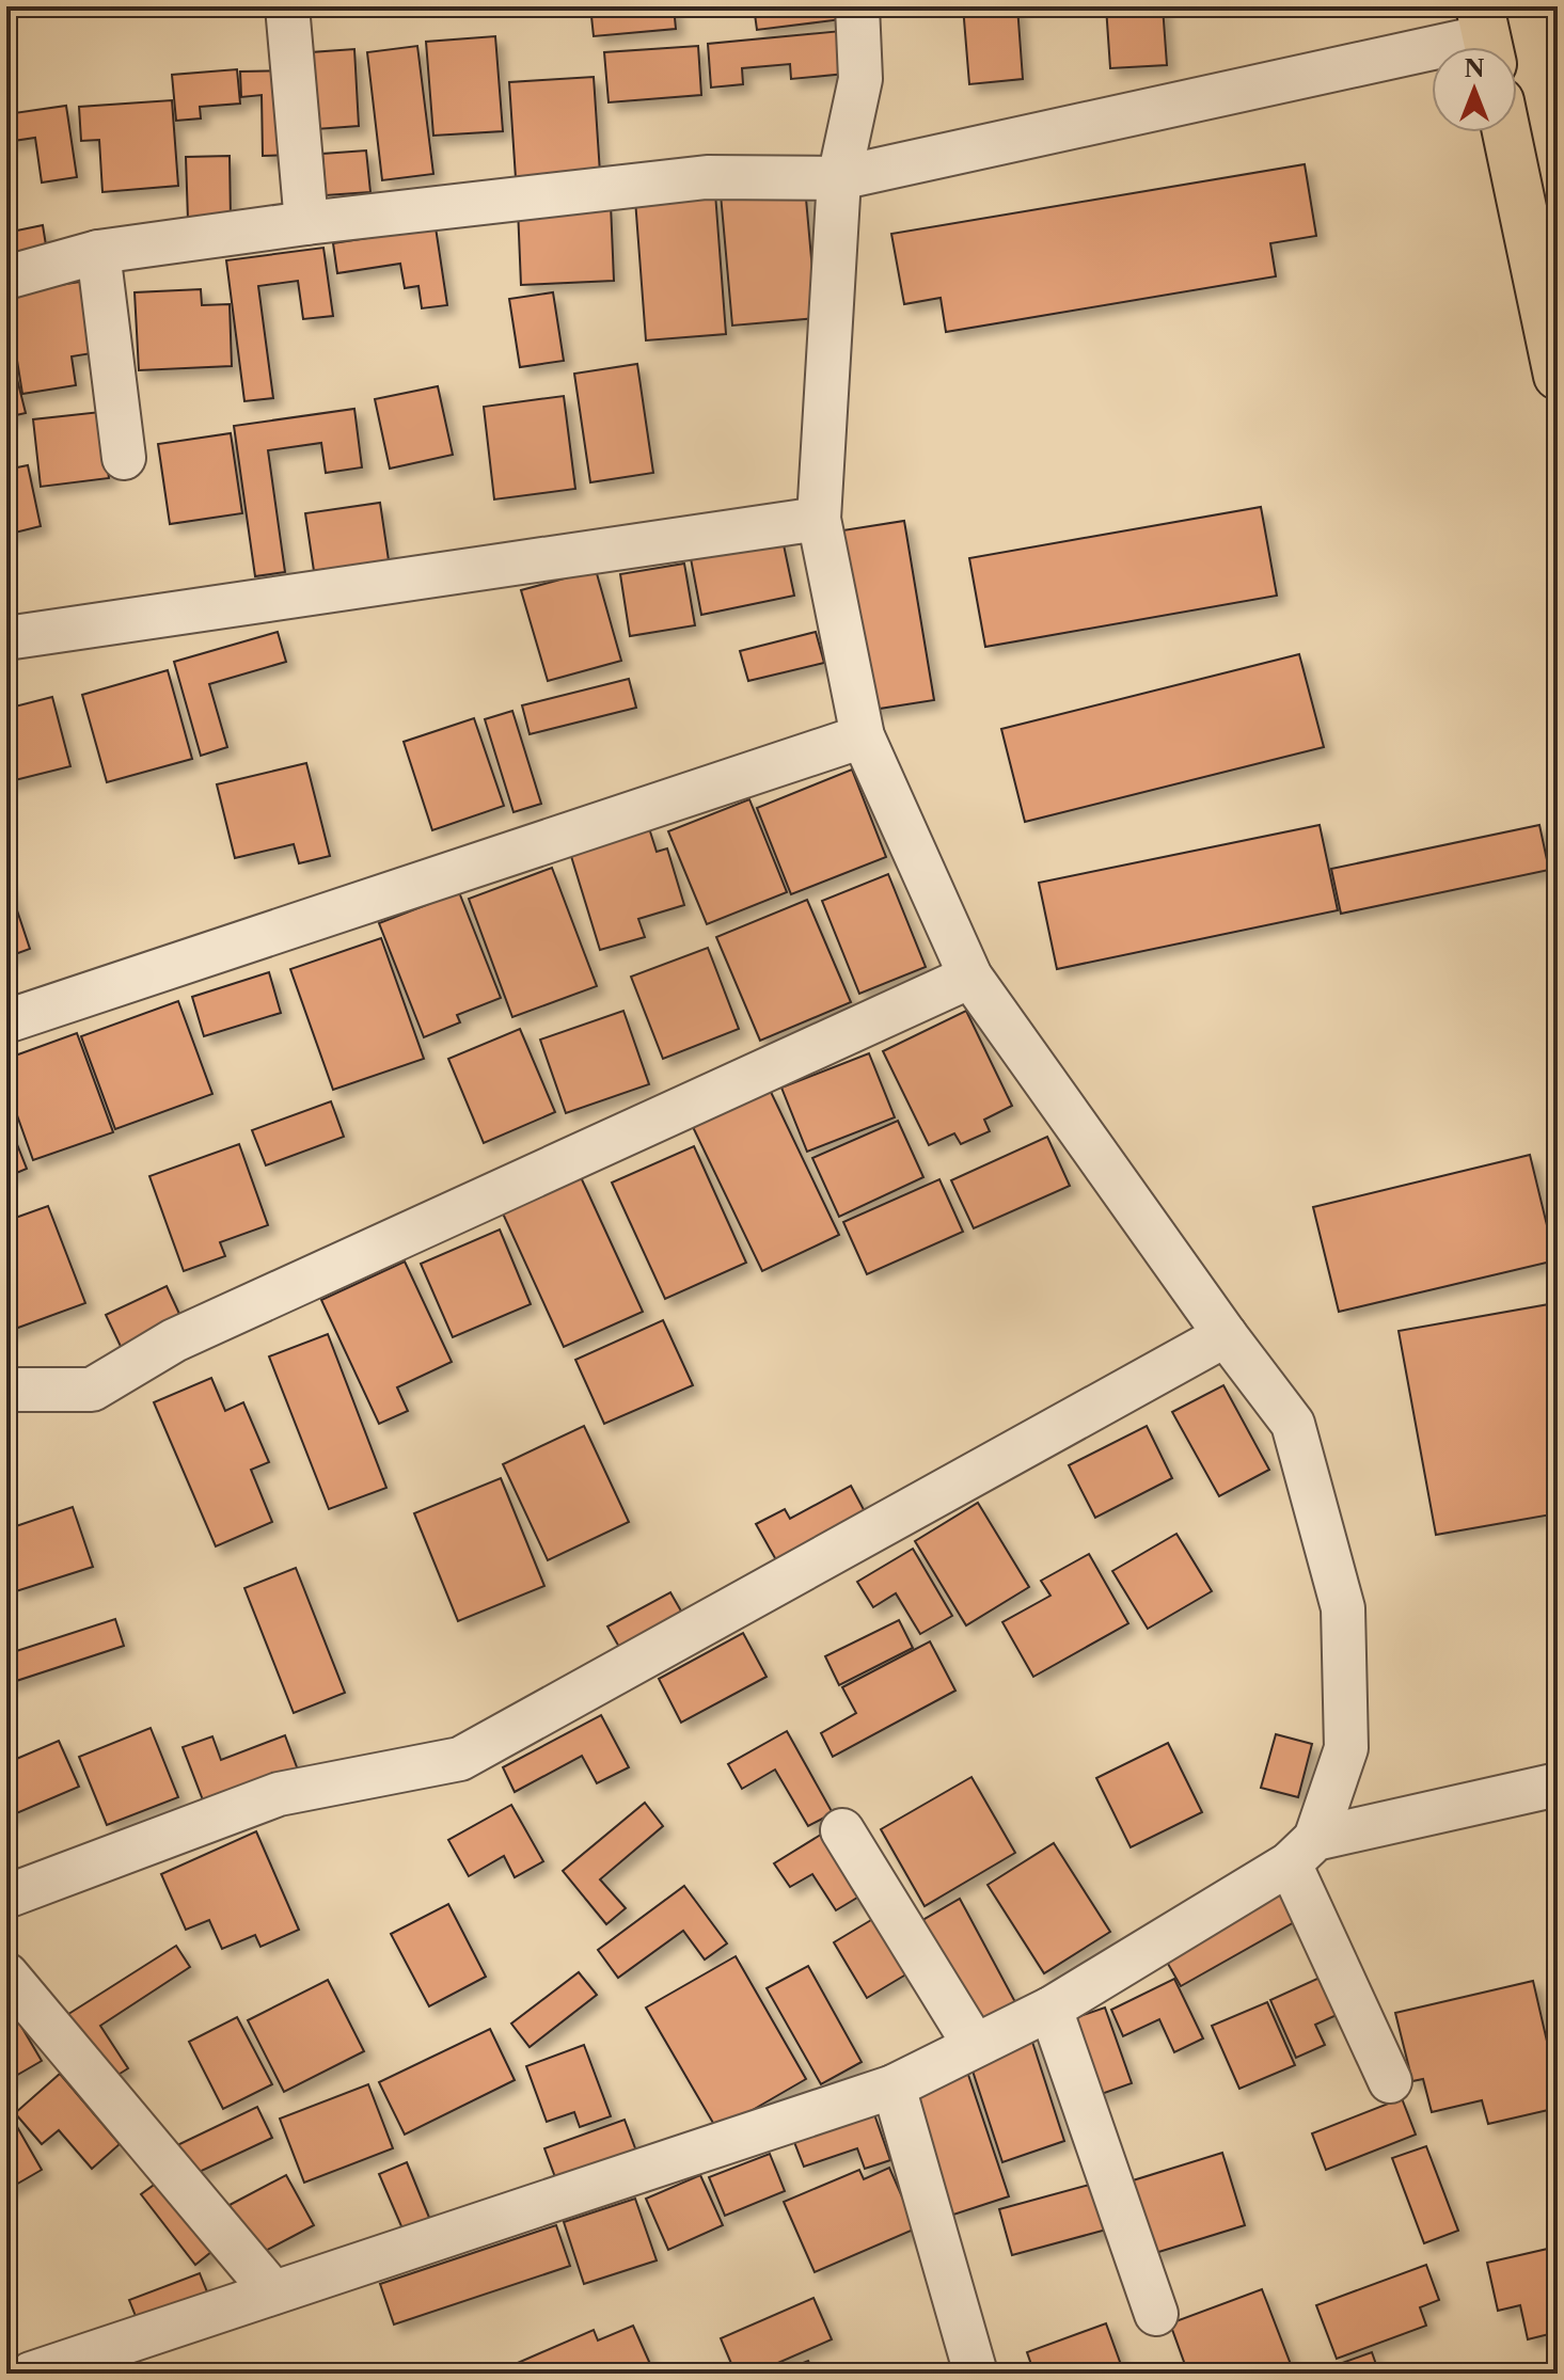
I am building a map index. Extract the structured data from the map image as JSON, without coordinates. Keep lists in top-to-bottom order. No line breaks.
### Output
{"north":"top"}
